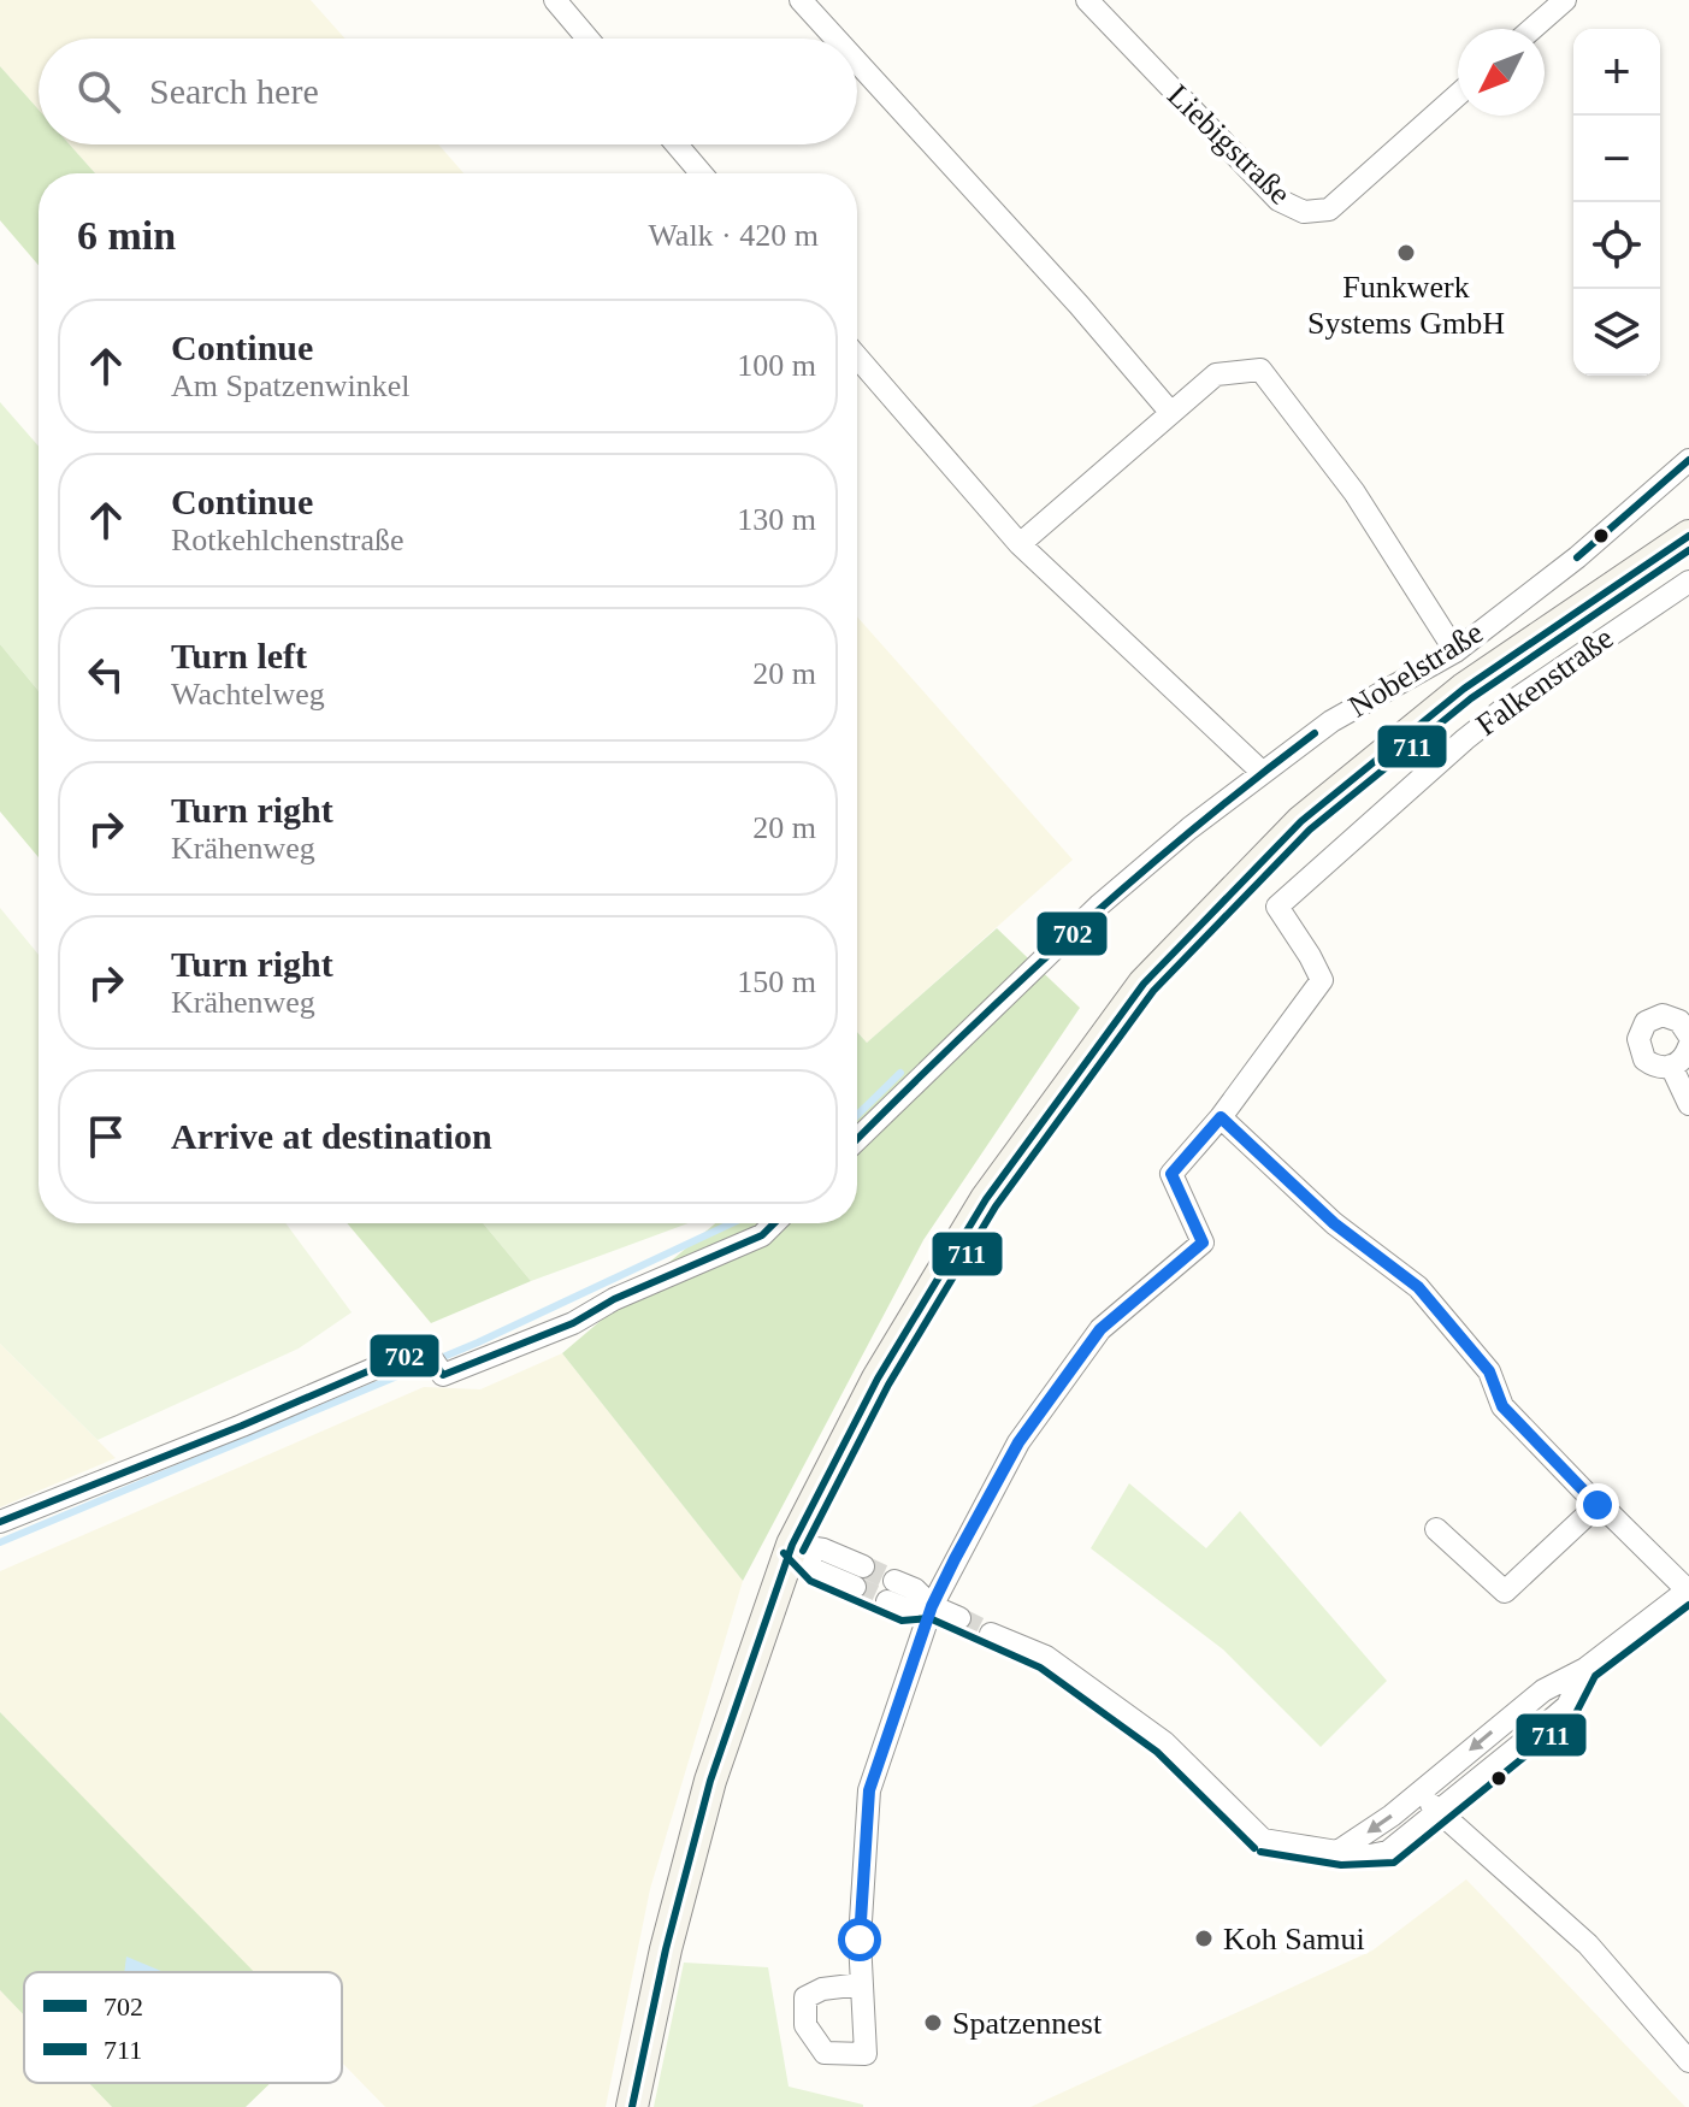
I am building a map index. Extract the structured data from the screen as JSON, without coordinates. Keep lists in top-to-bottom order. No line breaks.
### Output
{"streets":{"street":["Liebigstraße","Nobelstraße","Falkenstraße"]},"places":["Funkwerk Systems GmbH","Koh Samui","Spatzennest"],"lines":["transit line 702","transit line 711"],"legend":["702","711"],"north":"bottom left","page":{"map_buttons":["+","−"],"search":"Search here","heading":["6 min","Walk · 420 m"],"list":[["Continue","Am Spatzenwinkel","100 m"],["Continue","Rotkehlchenstraße","130 m"],["Turn left","Wachtelweg","20 m"],["Turn right","Krähenweg","20 m"],["Turn right","Krähenweg","150 m"],"Arrive at destination"]}}
